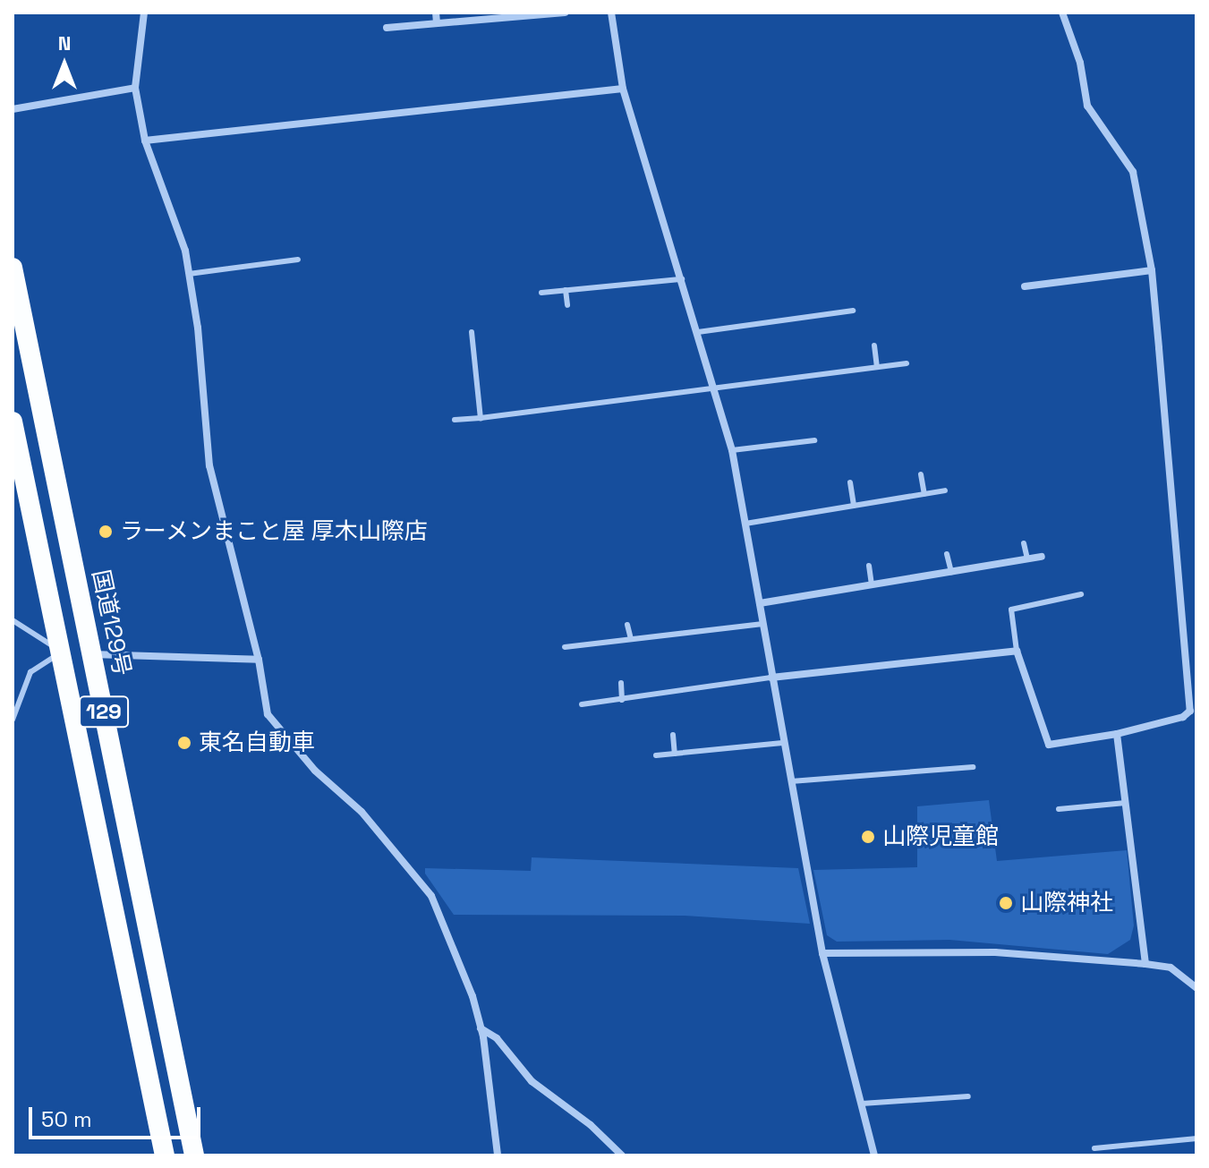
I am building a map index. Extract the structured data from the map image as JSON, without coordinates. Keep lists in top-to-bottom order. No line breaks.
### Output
{"streets":{"highway":["国道129号","129"]},"places":["ラーメンまこと屋 厚木山際店","東名自動車","山際児童館","山際神社"],"scale_bar":"50 m","north":"top"}
